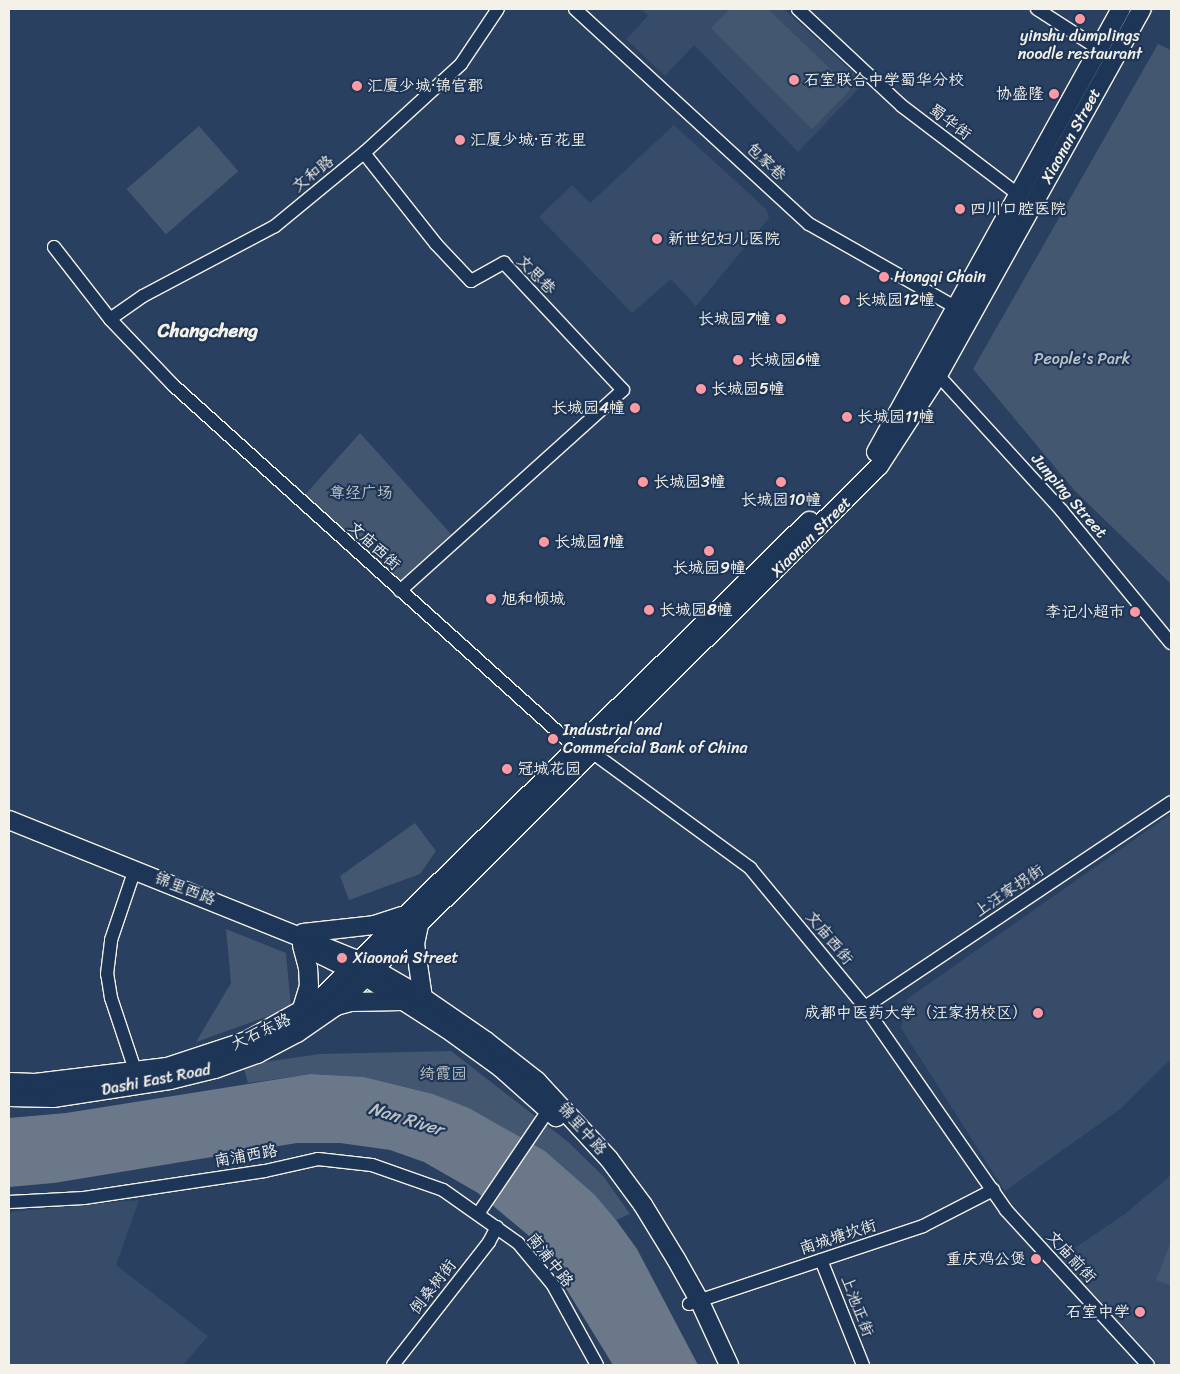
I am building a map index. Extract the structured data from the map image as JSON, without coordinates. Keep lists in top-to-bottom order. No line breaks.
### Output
{"streets":{"main road":["Xiaonan Street","锦里西路","大石东路","Dashi East Road","锦里中路"],"street":["蜀华街","包家巷","文和路","文思巷","Junping Street","文庙西街","上汪家拐街","南浦西路","南城塘坎街","文庙前街","南浦中路","倒桑树街","上池正街"]},"crossings":[["蜀华街","Xiaonan Street"],["Xiaonan Street","包家巷"],["Xiaonan Street","Junping Street"],["Xiaonan Street","文庙西街"],["Xiaonan Street","锦里西路"],["Xiaonan Street","大石东路"],["Xiaonan Street","Dashi East Road"],["Xiaonan Street","锦里中路"],["文和路","文思巷"],["文和路","文庙西街"],["文思巷","文庙西街"],["文庙西街","上汪家拐街"],["文庙西街","南城塘坎街"],["文庙西街","文庙前街"],["锦里西路","大石东路"],["锦里西路","Dashi East Road"],["锦里西路","锦里中路"],["大石东路","Dashi East Road"],["大石东路","锦里中路"],["Dashi East Road","锦里中路"],["锦里中路","南城塘坎街"],["南浦西路","南浦中路"],["南城塘坎街","文庙前街"],["南城塘坎街","上池正街"],["南浦中路","倒桑树街"]],"districts":["Changcheng"],"water":["Nan River"],"parks":["People's Park","尊经广场","绮霞园"],"places":["yinshu dumplings noodle restaurant","石室联合中学蜀华分校","汇厦少城·锦官郡","协盛隆","汇厦少城·百花里","四川口腔医院","新世纪妇儿医院","Hongqi Chain","长城园12幢","长城园7幢","长城园6幢","长城园5幢","长城园4幢","长城园11幢","长城园3幢","长城园10幢","长城园1幢","长城园9幢","旭和倾城","长城园8幢","李记小超市","Industrial and Commercial Bank of China","冠城花园","Xiaonan Street","成都中医药大学（汪家拐校区）","重庆鸡公煲","石室中学"]}
